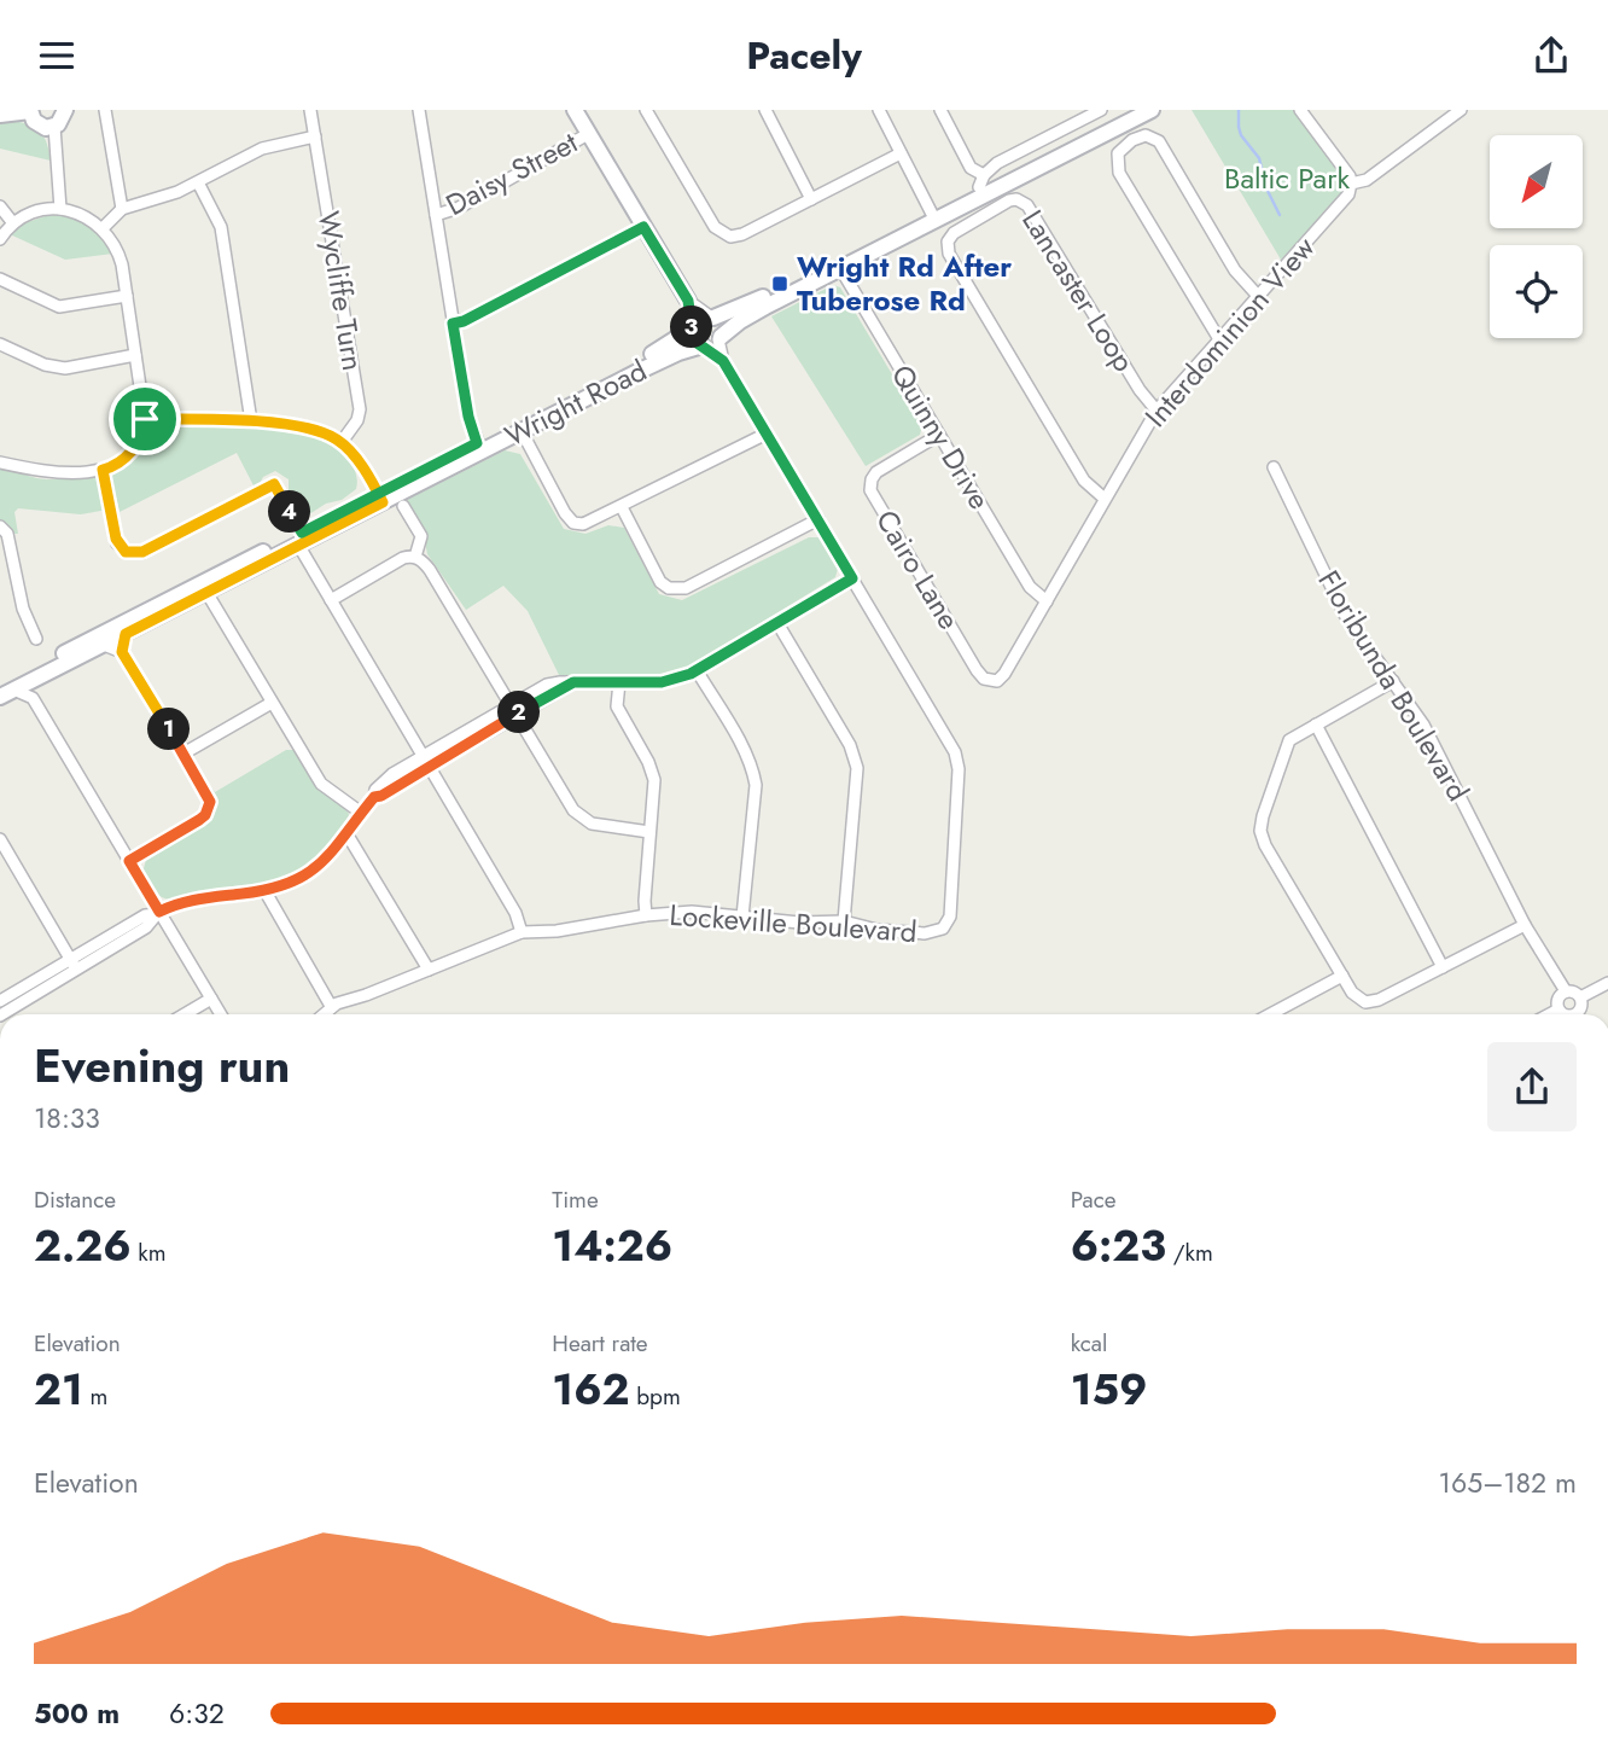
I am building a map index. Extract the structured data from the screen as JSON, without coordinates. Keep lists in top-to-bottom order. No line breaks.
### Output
{"streets":{"main road":["Wright Road"],"street":["Daisy Street","Wycliffe Turn","Lancaster Loop","Interdominion View","Quinny Drive","Cairo Lane","Floribunda Boulevard","Lockeville Boulevard"]},"crossings":[["Lancaster Loop","Interdominion View"],["Interdominion View","Quinny Drive"],["Interdominion View","Cairo Lane"],["Wright Road","Quinny Drive"],["Quinny Drive","Cairo Lane"]],"parks":["Baltic Park"],"places":{"transit":["Wright Rd After Tuberose Rd"]},"north":"bottom left","page":{"header":"Pacely","pins":["3","4","2","1"],"heading":["Evening run","18:33"],"stats":[["Distance","2.26 km"],["Time","14:26"],["Pace","6:23 /km"],["Elevation","21 m"],["Heart rate","162 bpm"],["kcal","159"]],"chart":["Elevation","165–182 m"],"list":[{"name":"500 m","note":"6:32"}]}}
